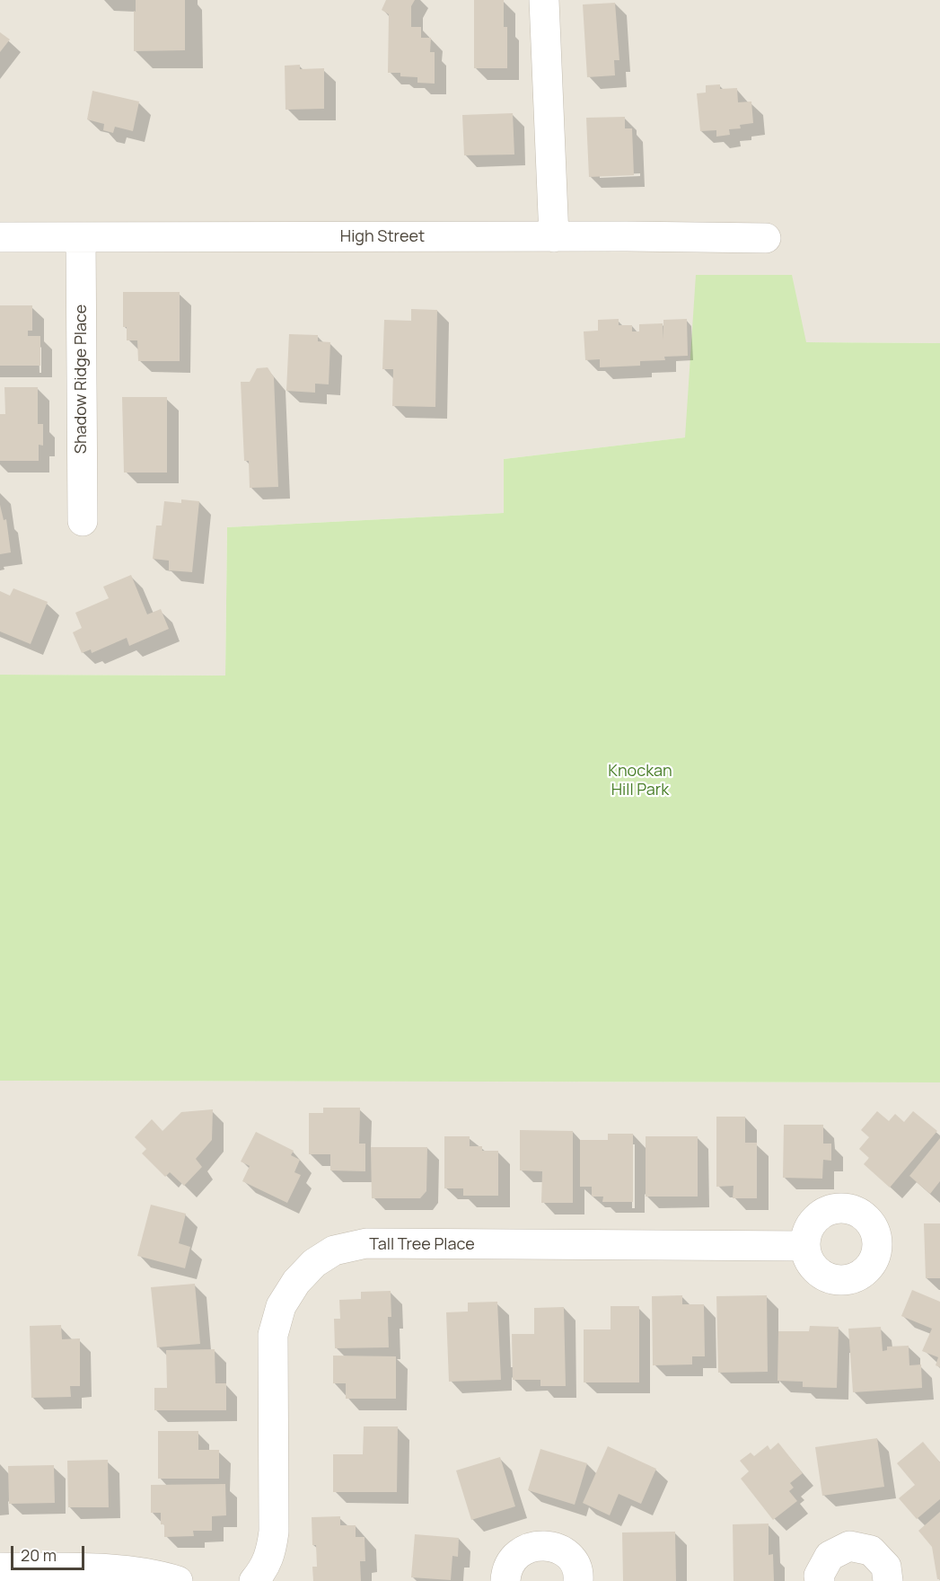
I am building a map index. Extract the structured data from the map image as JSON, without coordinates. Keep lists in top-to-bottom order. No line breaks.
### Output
{"streets":{"street":["High Street","Shadow Ridge Place","Tall Tree Place"]},"crossings":[["High Street","Shadow Ridge Place"]],"parks":["Knockan Hill Park"],"scale_bar":"20 m"}
